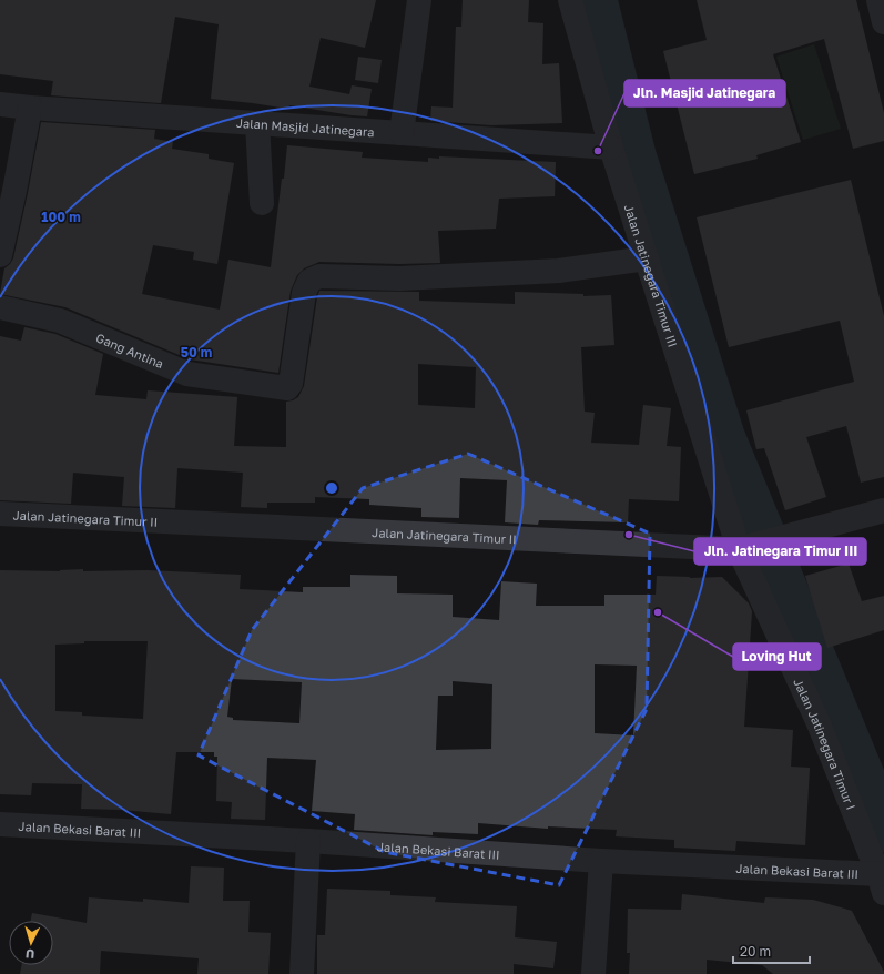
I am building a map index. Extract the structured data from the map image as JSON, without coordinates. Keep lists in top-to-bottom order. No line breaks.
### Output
{"streets":{"street":["Jalan Masjid Jatinegara","Jalan Jatinegara Timur III","Gang Antina","Jalan Jatinegara Timur II","Jalan Jatinegara Timur I","Jalan Bekasi Barat III"]},"crossings":[["Jalan Masjid Jatinegara","Jalan Jatinegara Timur III"],["Jalan Jatinegara Timur III","Gang Antina"],["Jalan Jatinegara Timur III","Jalan Jatinegara Timur II"],["Jalan Jatinegara Timur III","Jalan Jatinegara Timur I"],["Jalan Jatinegara Timur II","Jalan Jatinegara Timur I"],["Jalan Jatinegara Timur I","Jalan Bekasi Barat III"]],"places":["Jln. Masjid Jatinegara","Jln. Jatinegara Timur III","Loving Hut"],"scale_bar":"20 m","north":"bottom","rings":["100 m","50 m"]}
